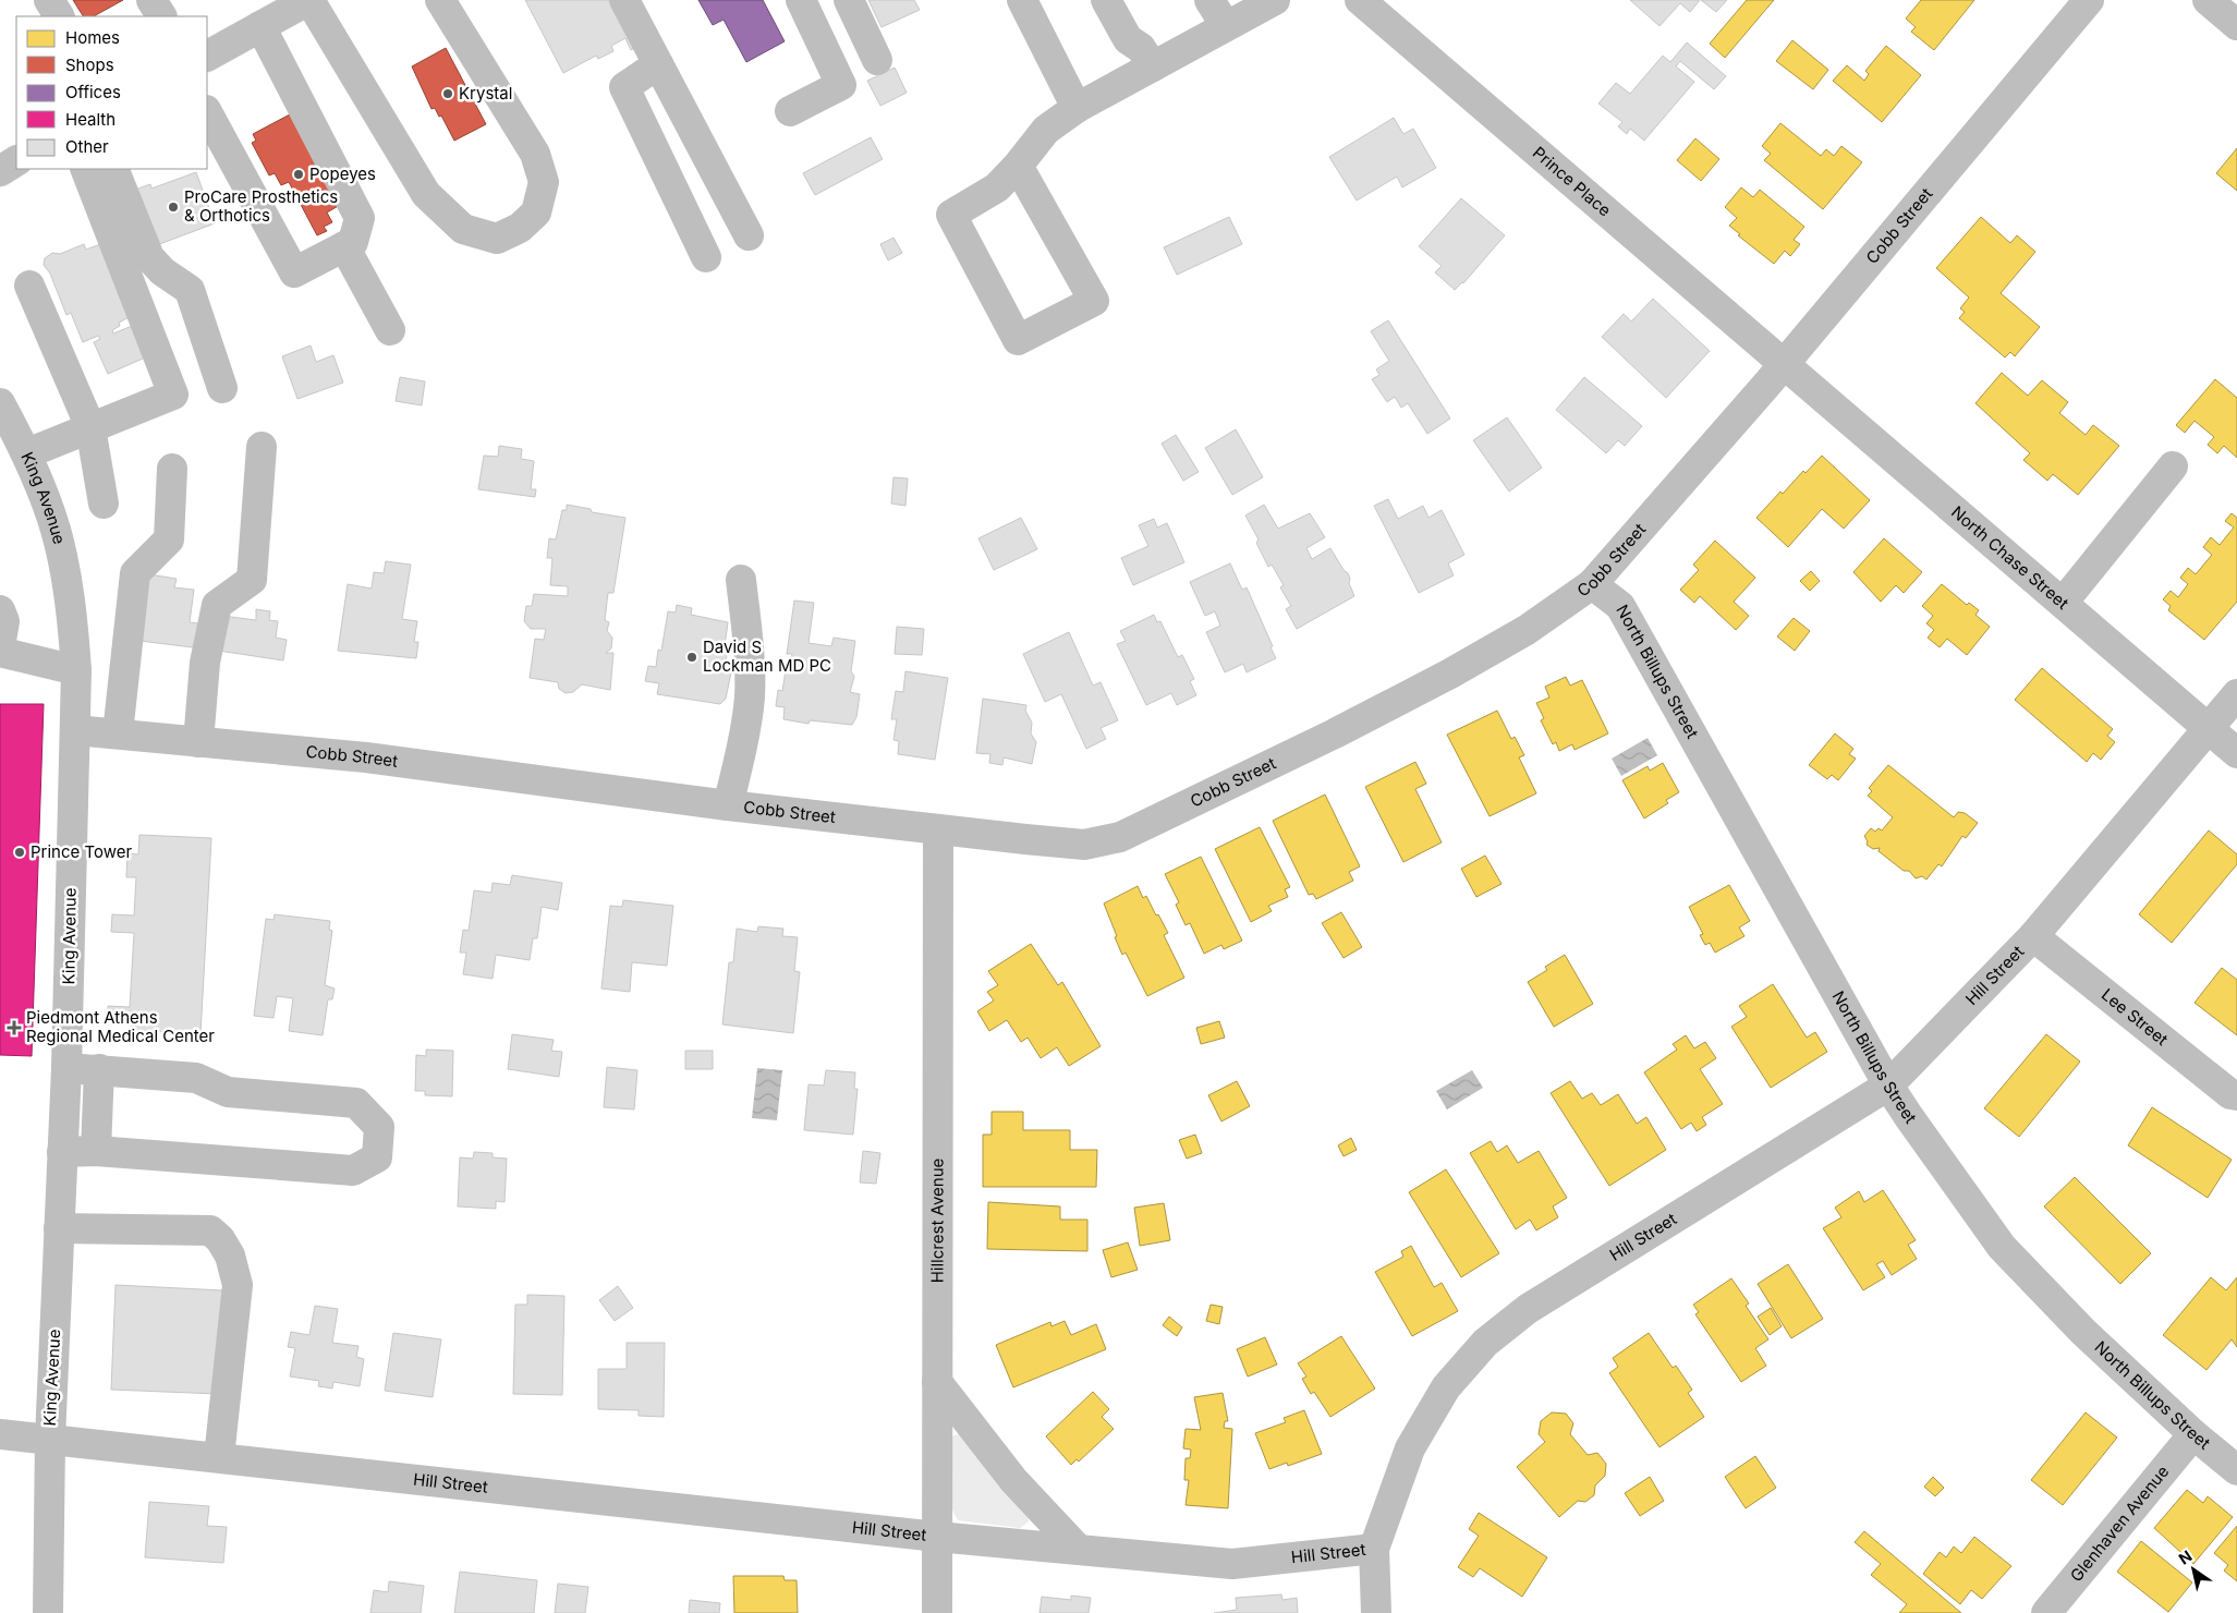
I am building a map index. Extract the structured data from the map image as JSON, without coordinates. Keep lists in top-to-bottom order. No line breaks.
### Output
{"streets":{"street":["Prince Place","Cobb Street","King Avenue","North Chase Street","North Billups Street","Hill Street","Lee Street","Hillcrest Avenue","Glenhaven Avenue"]},"crossings":[["Prince Place","Cobb Street"],["Prince Place","North Chase Street"],["Cobb Street","King Avenue"],["Cobb Street","North Chase Street"],["Cobb Street","North Billups Street"],["Cobb Street","Hillcrest Avenue"],["King Avenue","Hill Street"],["North Chase Street","Hill Street"],["North Billups Street","Hill Street"],["North Billups Street","Glenhaven Avenue"],["Hill Street","Lee Street"],["Hill Street","Hillcrest Avenue"]],"places":{"other":["Krystal","Popeyes","ProCare Prosthetics & Orthotics","David S Lockman MD PC","Prince Tower"],"health":["Piedmont Athens Regional Medical Center"]},"legend":["Homes","Shops","Offices","Health","Other"],"north":"top left"}
